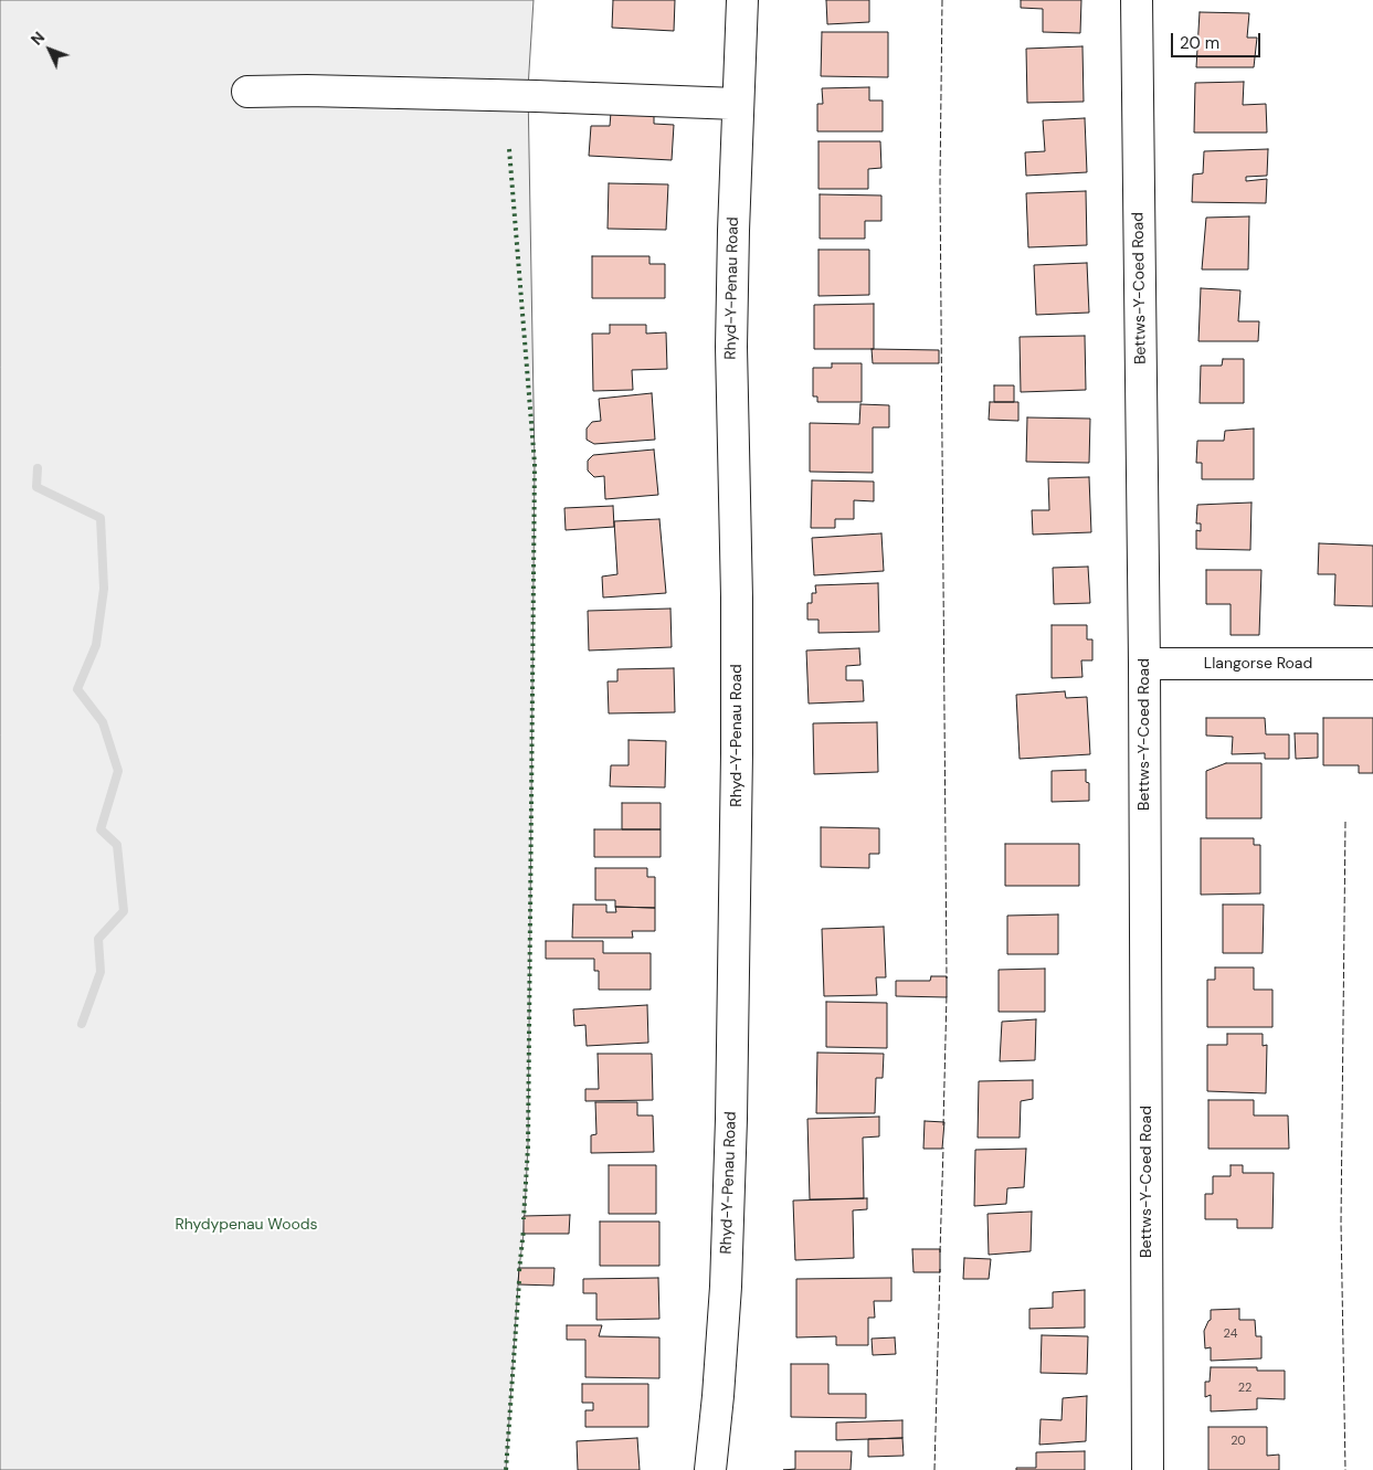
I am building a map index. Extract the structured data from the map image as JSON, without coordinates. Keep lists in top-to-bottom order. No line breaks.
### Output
{"streets":{"street":["Rhyd-Y-Penau Road","Bettws-Y-Coed Road","Llangorse Road"]},"crossings":[["Bettws-Y-Coed Road","Llangorse Road"]],"parks":["Rhydypenau Woods"],"house_numbers":["24","22","20"],"scale_bar":"20 m","north":"top left"}
